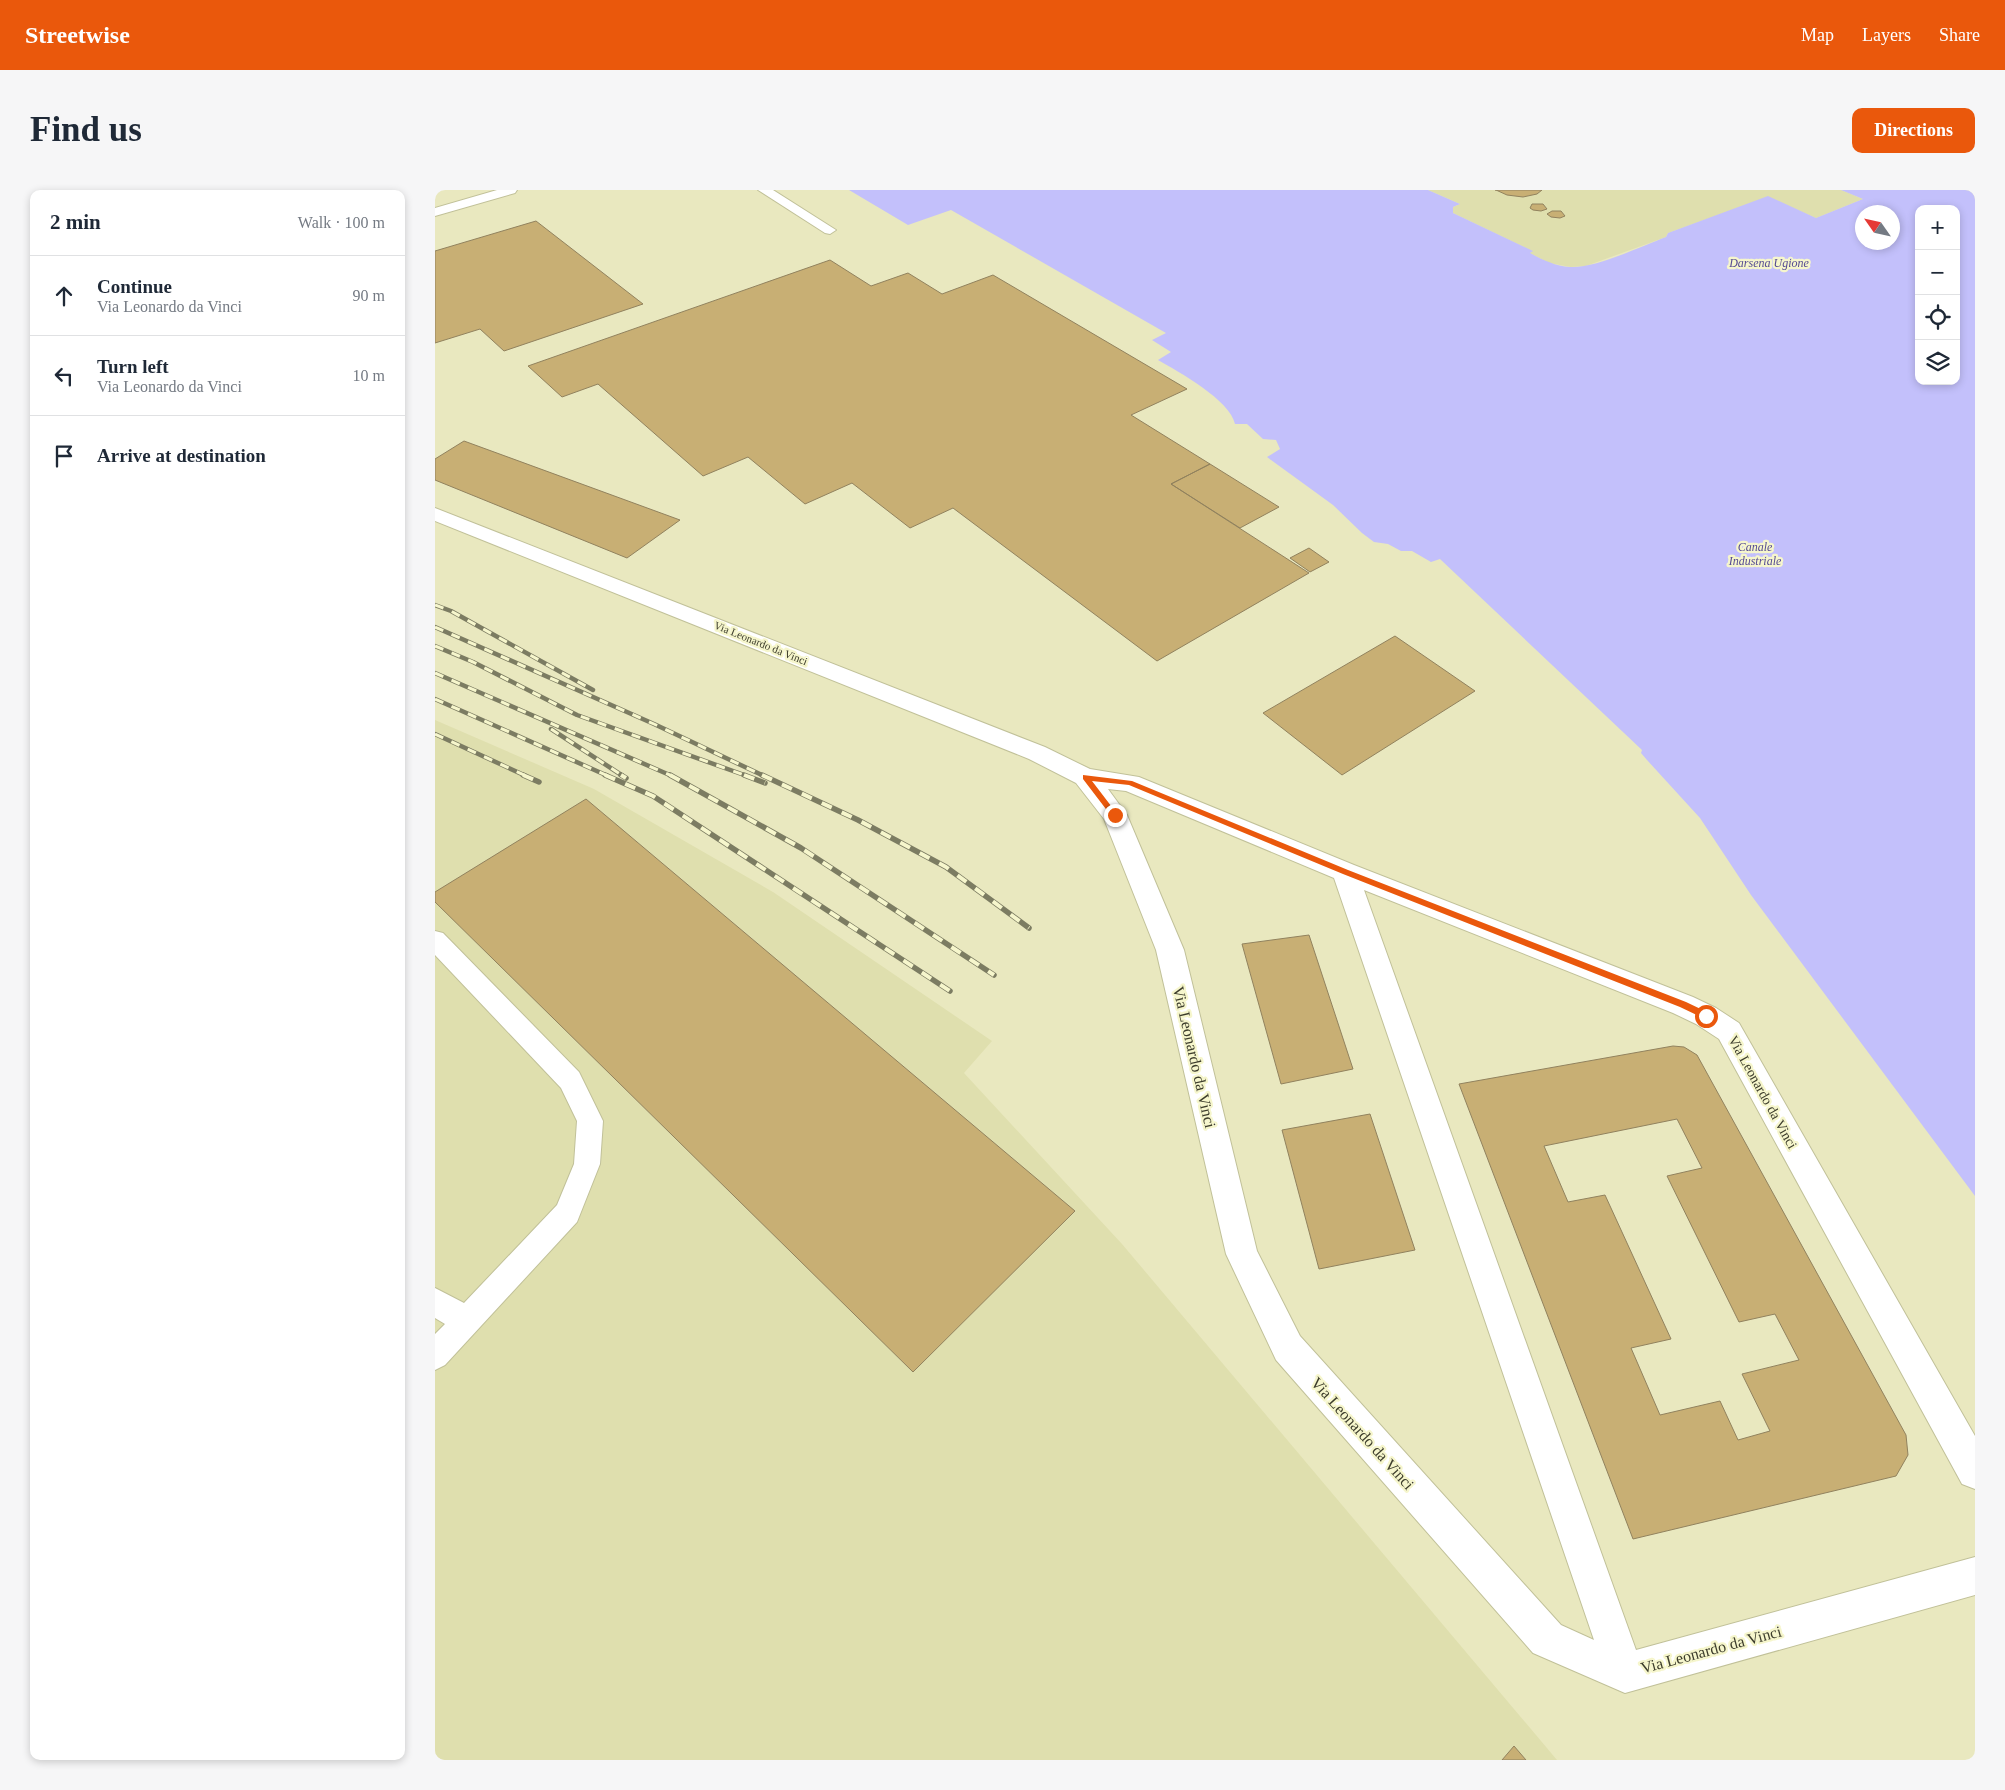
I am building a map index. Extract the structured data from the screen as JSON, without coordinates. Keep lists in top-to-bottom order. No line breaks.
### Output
{"streets":{"street":["Via Leonardo da Vinci"]},"water":["Darsena Ugione","Canale Industriale"],"north":"top left","page":{"header":"Streetwise","nav":["Map","Layers","Share"],"buttons":"Directions","title":"Find us","heading":["2 min","Walk · 100 m"],"map_buttons":["+","−"],"list":[["Continue","Via Leonardo da Vinci","90 m"],["Turn left","Via Leonardo da Vinci","10 m"],"Arrive at destination"]}}
